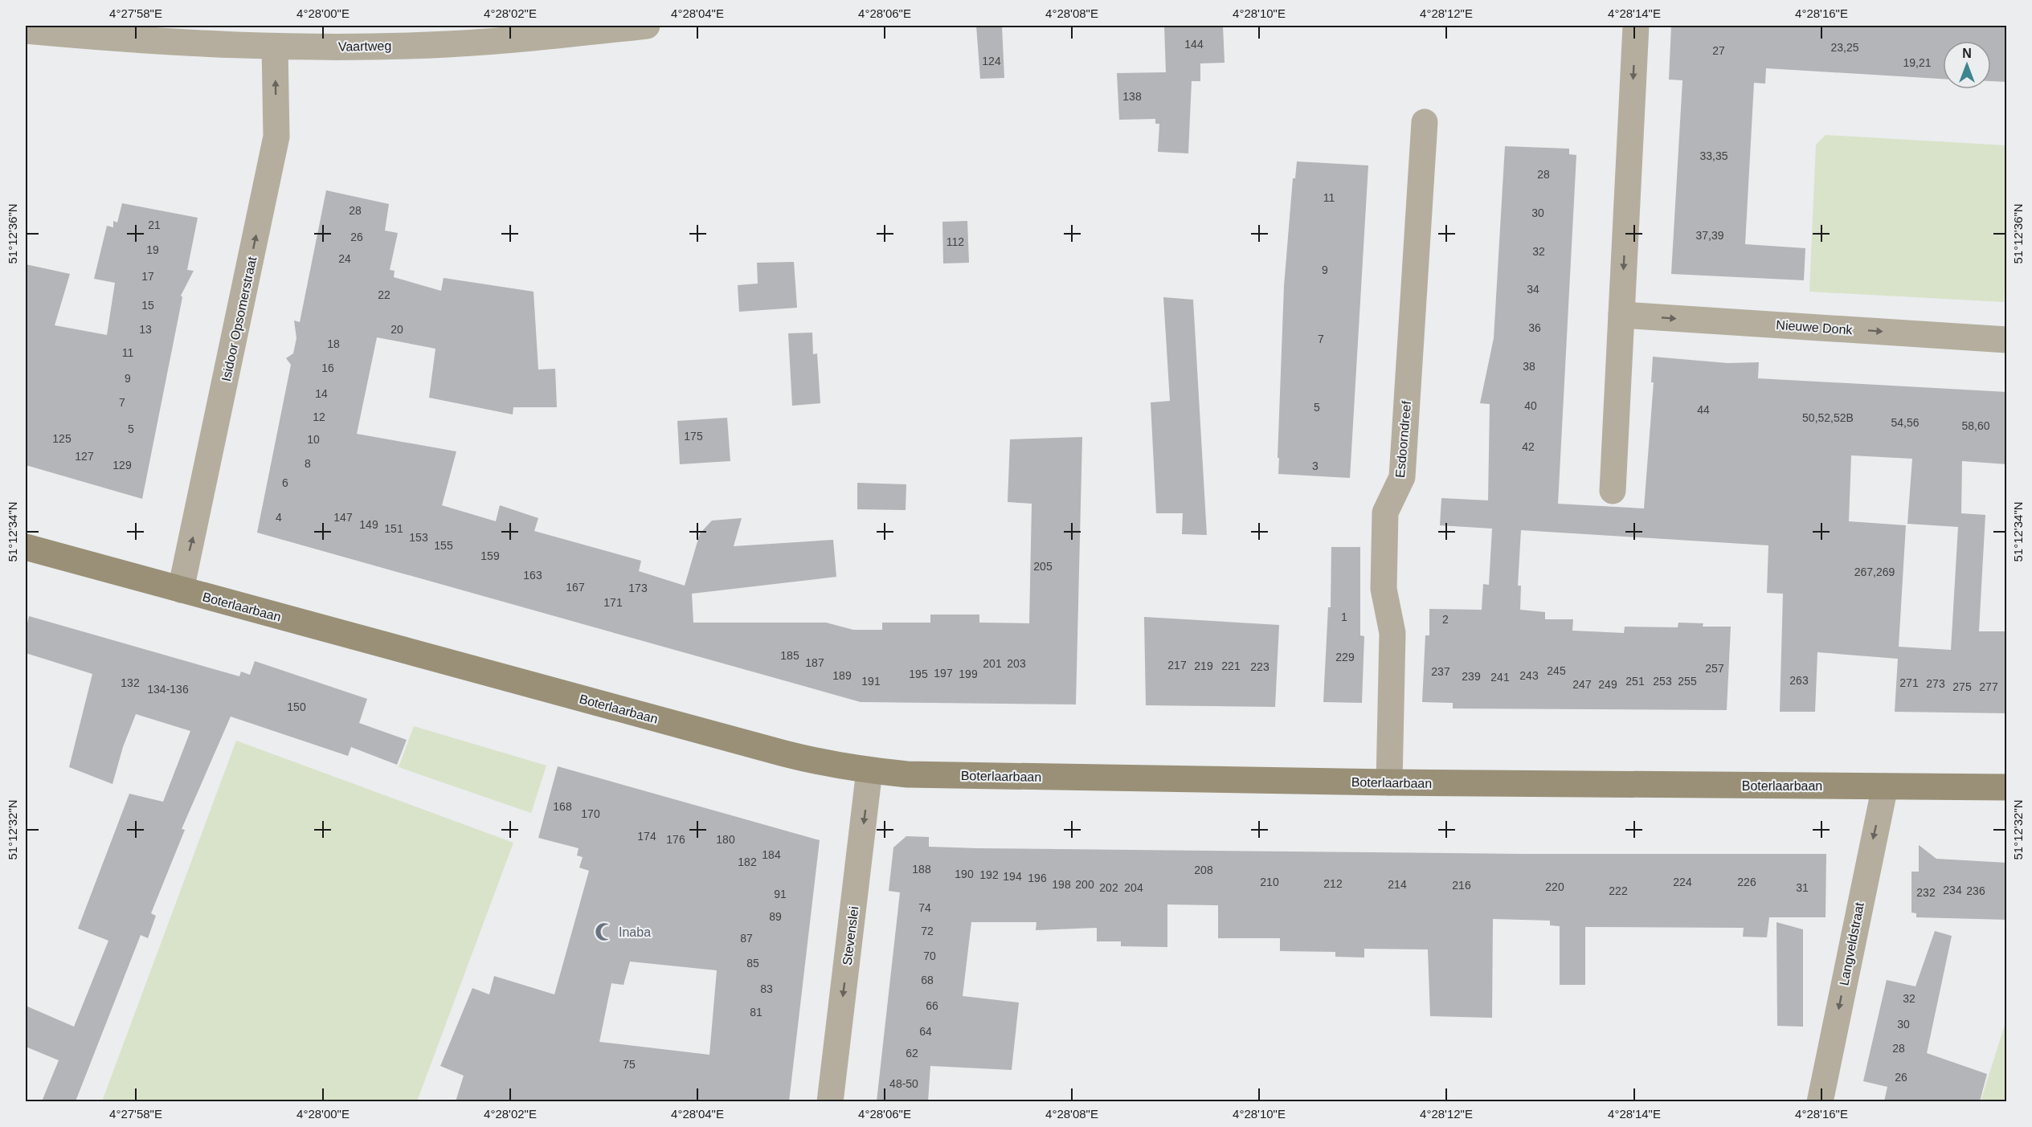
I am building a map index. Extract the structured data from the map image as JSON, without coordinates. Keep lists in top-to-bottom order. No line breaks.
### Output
{"streets":{"main road":["Boterlaarbaan"],"street":["Vaartweg","Isidoor Opsomerstraat","Nieuwe Donk","Esdoorndreef","Stevenslei","Langveldstraat"]},"crossings":[["Vaartweg","Isidoor Opsomerstraat"],["Isidoor Opsomerstraat","Boterlaarbaan"],["Esdoorndreef","Boterlaarbaan"],["Boterlaarbaan","Stevenslei"],["Boterlaarbaan","Langveldstraat"]],"one_way":["Isidoor Opsomerstraat","Nieuwe Donk","Stevenslei","Langveldstraat"],"places":{"mosque":["Inaba"]},"house_numbers":["144","23,25","27","124","19,21","138","33,35","28","11","28","30","21","37,39","26","112","19","32","24","9","17","34","22","15","36","13","20","7","18","11","38","16","9","14","7","40","5","44","12","50,52,52B","54,56","58,60","5","175","125","10","42","127","8","129","3","6","4","147","149","151","153","155","159","205","267,269","163","167","173","171","1","2","185","229","187","201","203","217","219","221","223","257","245","237","197","195","199","189","243","239","241","263","191","251","253","255","132","271","273","247","249","275","277","134-136","150","168","170","174","176","180","184","182","188","208","190","192","194","196","210","224","226","212","198","200","214","216","220","202","204","31","234","222","236","232","91","74","89","72","87","70","85","68","83","32","66","81","30","64","28","62","75","26","48-50"],"north":"top","coordinates":["4°27'58\"E","4°28'00\"E","4°28'02\"E","4°28'04\"E","4°28'06\"E","4°28'08\"E","4°28'10\"E","4°28'12\"E","4°28'14\"E","4°28'16\"E","51°12'36\"N","51°12'34\"N","51°12'32\"N"]}
